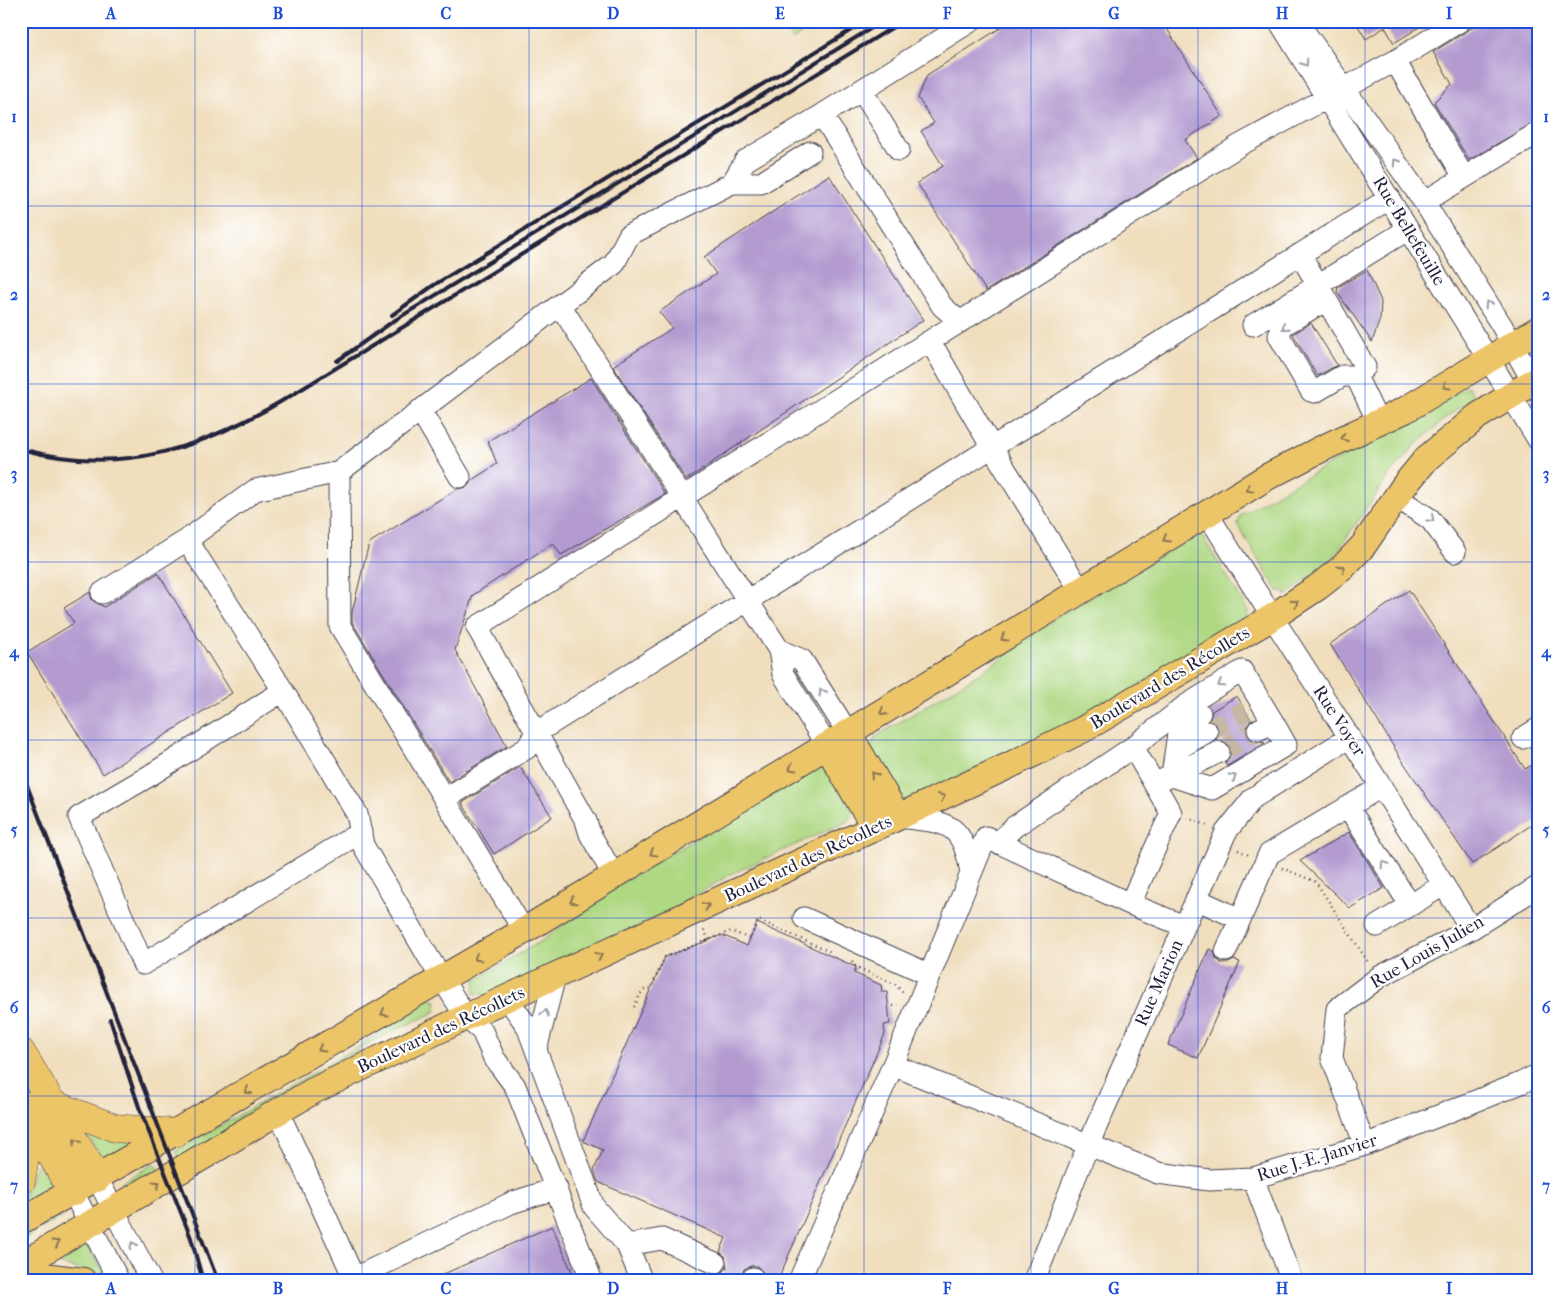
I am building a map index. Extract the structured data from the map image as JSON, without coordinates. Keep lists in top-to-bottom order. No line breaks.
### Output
{"streets":{"main road":["Boulevard des Récollets"],"street":["Rue Bellefeuille","Rue Voyer","Rue Louis Julien","Rue Marion","Rue J.-E.-Janvier"]},"crossings":[["Rue Bellefeuille","Boulevard des Récollets"],["Boulevard des Récollets","Rue Voyer"],["Rue Voyer","Rue Louis Julien"],["Rue Voyer","Rue Marion"],["Rue Louis Julien","Rue J.-E.-Janvier"],["Rue Marion","Rue J.-E.-Janvier"]],"grid":{"columns":["A","B","C","D","E","F","G","H","I"],"rows":["1","2","3","4","5","6","7"]}}
